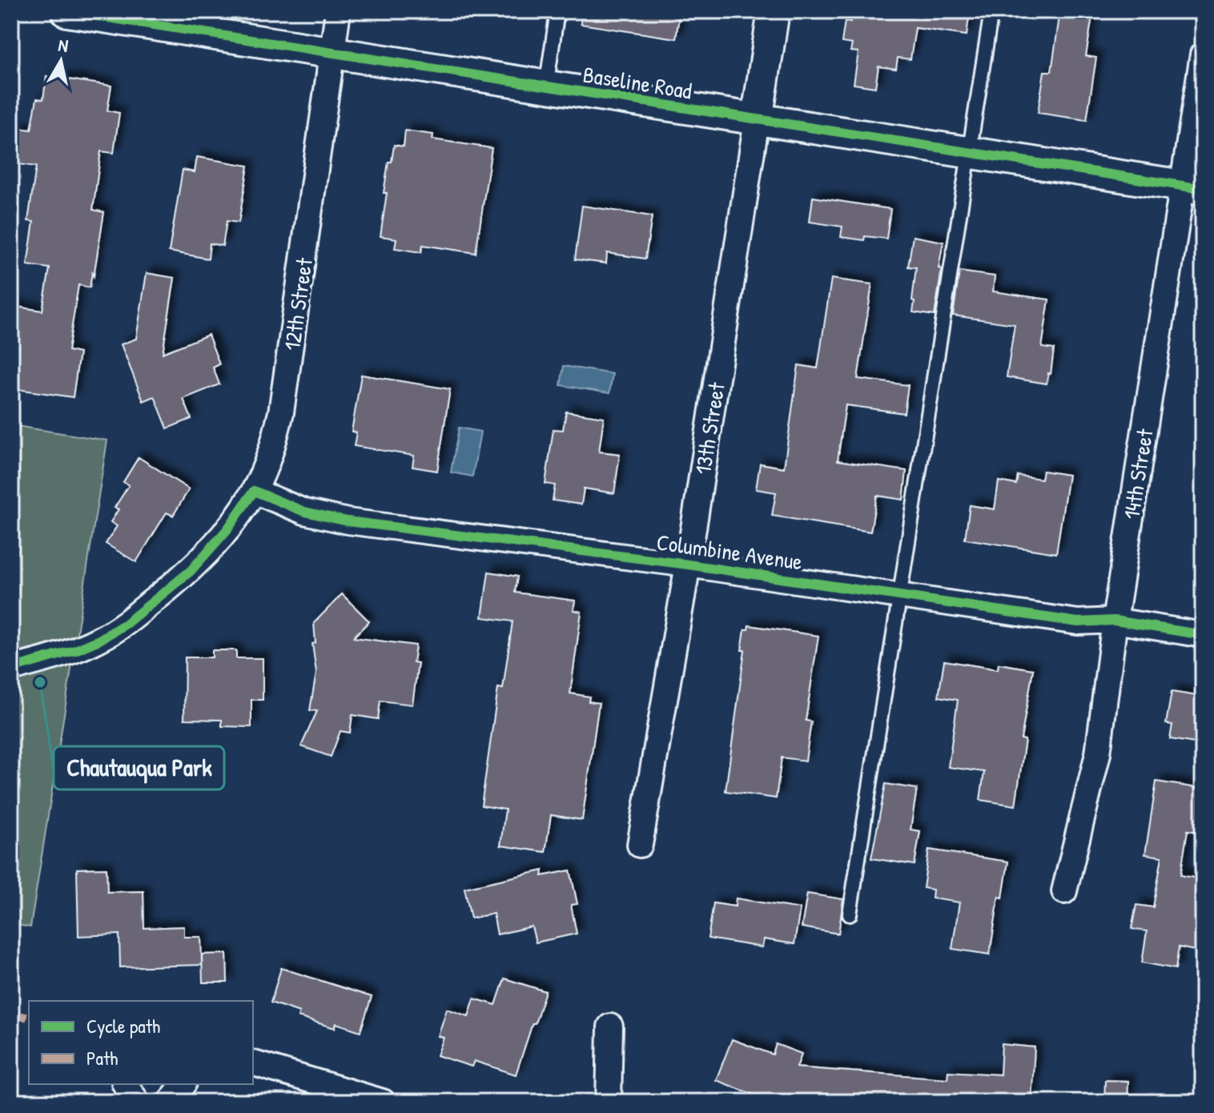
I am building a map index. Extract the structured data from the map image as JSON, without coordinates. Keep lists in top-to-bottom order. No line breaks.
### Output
{"streets":{"street":["Baseline Road","12th Street","13th Street","14th Street","Columbine Avenue"]},"crossings":[["Baseline Road","12th Street"],["Baseline Road","13th Street"],["Baseline Road","14th Street"],["12th Street","Columbine Avenue"],["13th Street","Columbine Avenue"],["14th Street","Columbine Avenue"]],"places":["Chautauqua Park"],"legend":["Cycle path","Path"],"north":"top"}
